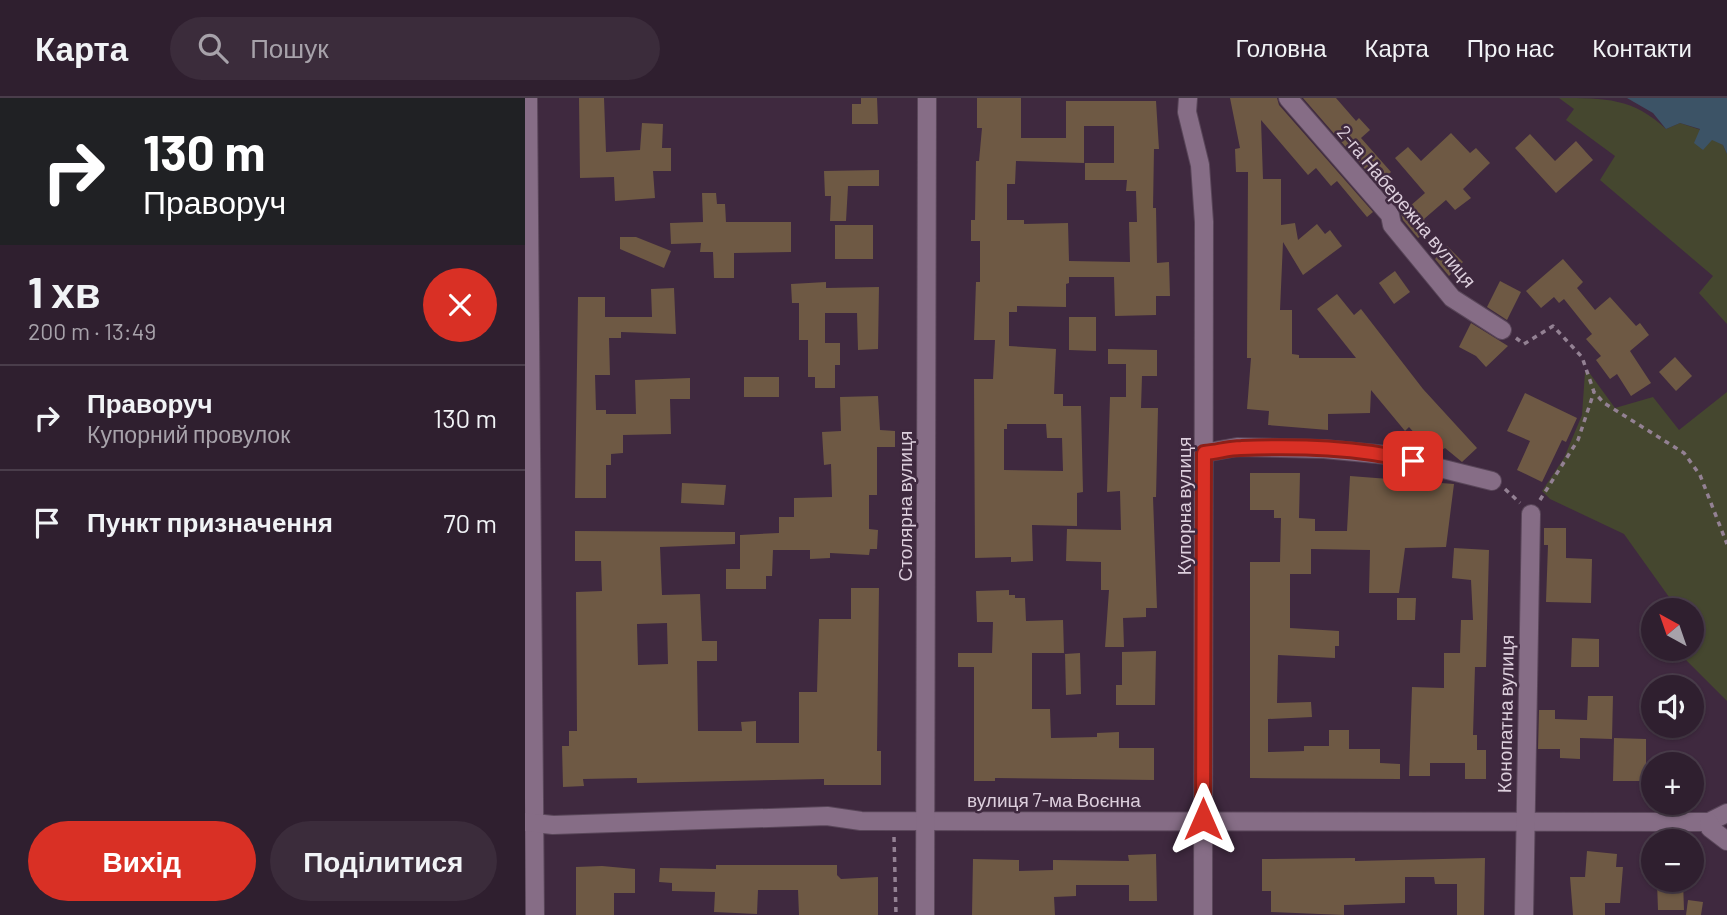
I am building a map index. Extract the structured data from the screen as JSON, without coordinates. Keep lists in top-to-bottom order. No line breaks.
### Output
{"streets":{"street":["2-га Набережна вулиця","Столярна вулиця","Купорна вулиця","Конопатна вулиця","вулиця 7-ма Воєнна"]},"crossings":[["Столярна вулиця","вулиця 7-ма Воєнна"],["Купорна вулиця","вулиця 7-ма Воєнна"],["Конопатна вулиця","вулиця 7-ма Воєнна"]],"north":"top left","page":{"header":"Карта","search":"Пошук","nav":["Головна","Карта","Про нас","Контакти"],"turn":["130 m","Праворуч"],"heading":["1 хв","200 m · 13:49"],"list":[{"name":"Праворуч","note":"Купорний провулок","value":"130 m"},{"name":"Пункт призначення","value":"70 m"}],"map_buttons":["+","−"],"buttons":["Вихід","Поділитися"]}}
